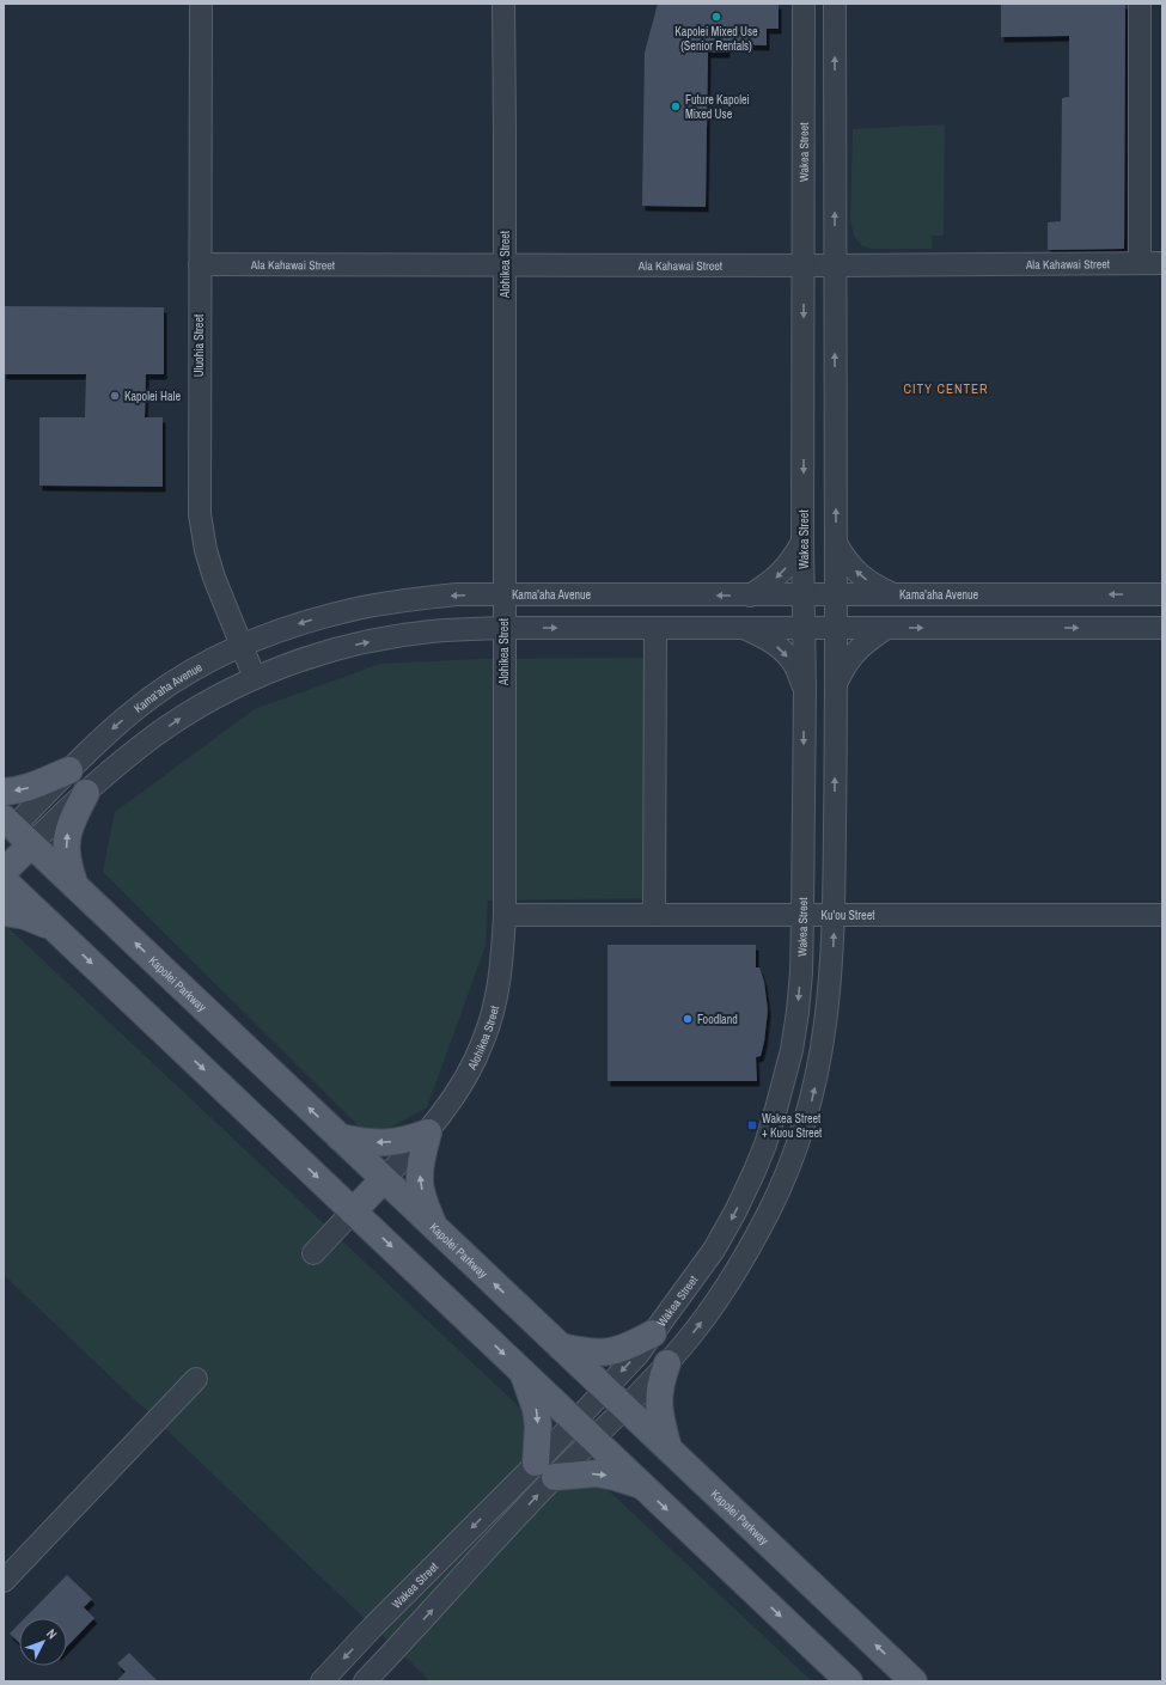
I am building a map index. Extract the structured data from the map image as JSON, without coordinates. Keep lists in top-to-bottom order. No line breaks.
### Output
{"streets":{"main road":["Kapolei Parkway"],"street":["Wakea Street","Ala Kahawai Street","Alohikea Street","Uluohia Street","Kama'aha Avenue","Ku'ou Street"]},"crossings":[["Wakea Street","Ala Kahawai Street"],["Wakea Street","Kama'aha Avenue"],["Wakea Street","Ku'ou Street"],["Wakea Street","Kapolei Parkway"],["Ala Kahawai Street","Alohikea Street"],["Ala Kahawai Street","Uluohia Street"],["Alohikea Street","Kama'aha Avenue"],["Alohikea Street","Ku'ou Street"],["Alohikea Street","Kapolei Parkway"],["Uluohia Street","Kama'aha Avenue"],["Kama'aha Avenue","Kapolei Parkway"]],"districts":["CITY CENTER"],"places":{"other":["Kapolei Mixed Use (Senior Rentals)","Future Kapolei Mixed Use","Kapolei Hale","Foodland"],"transit":["Wakea Street + Kuou Street"]},"north":"top right"}
